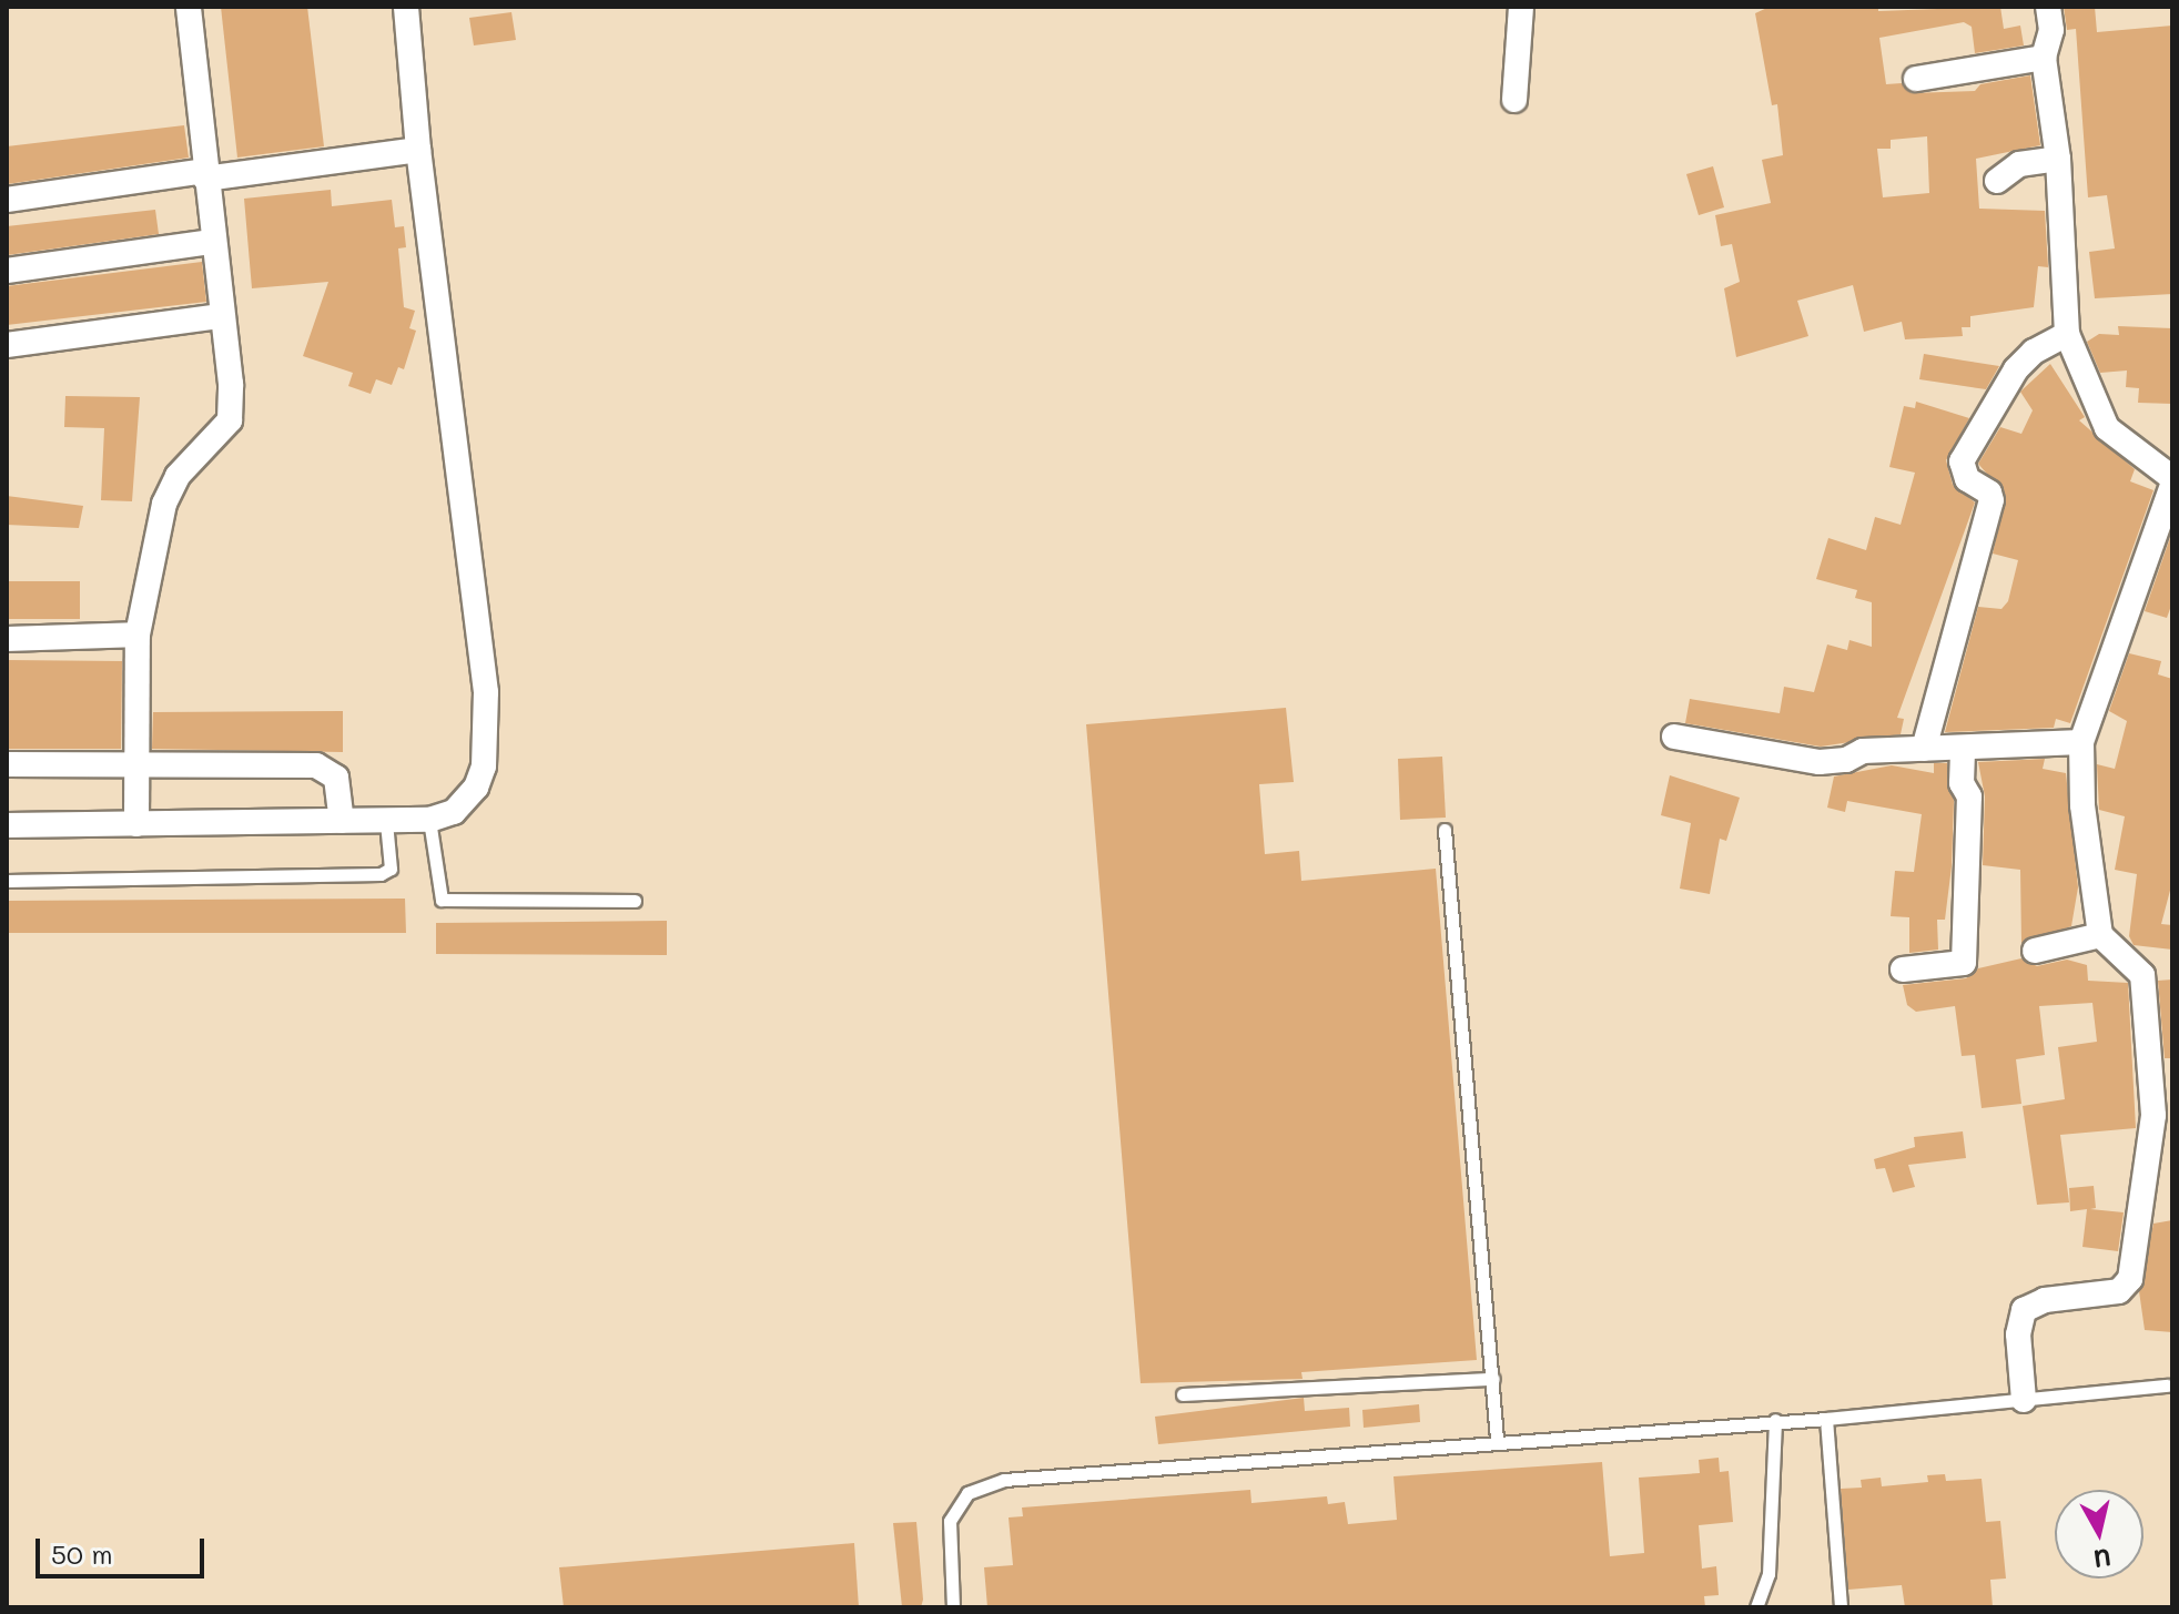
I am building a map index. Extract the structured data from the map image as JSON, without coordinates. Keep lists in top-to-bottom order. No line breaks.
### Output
{"scale_bar":"50 m","north":"bottom"}
